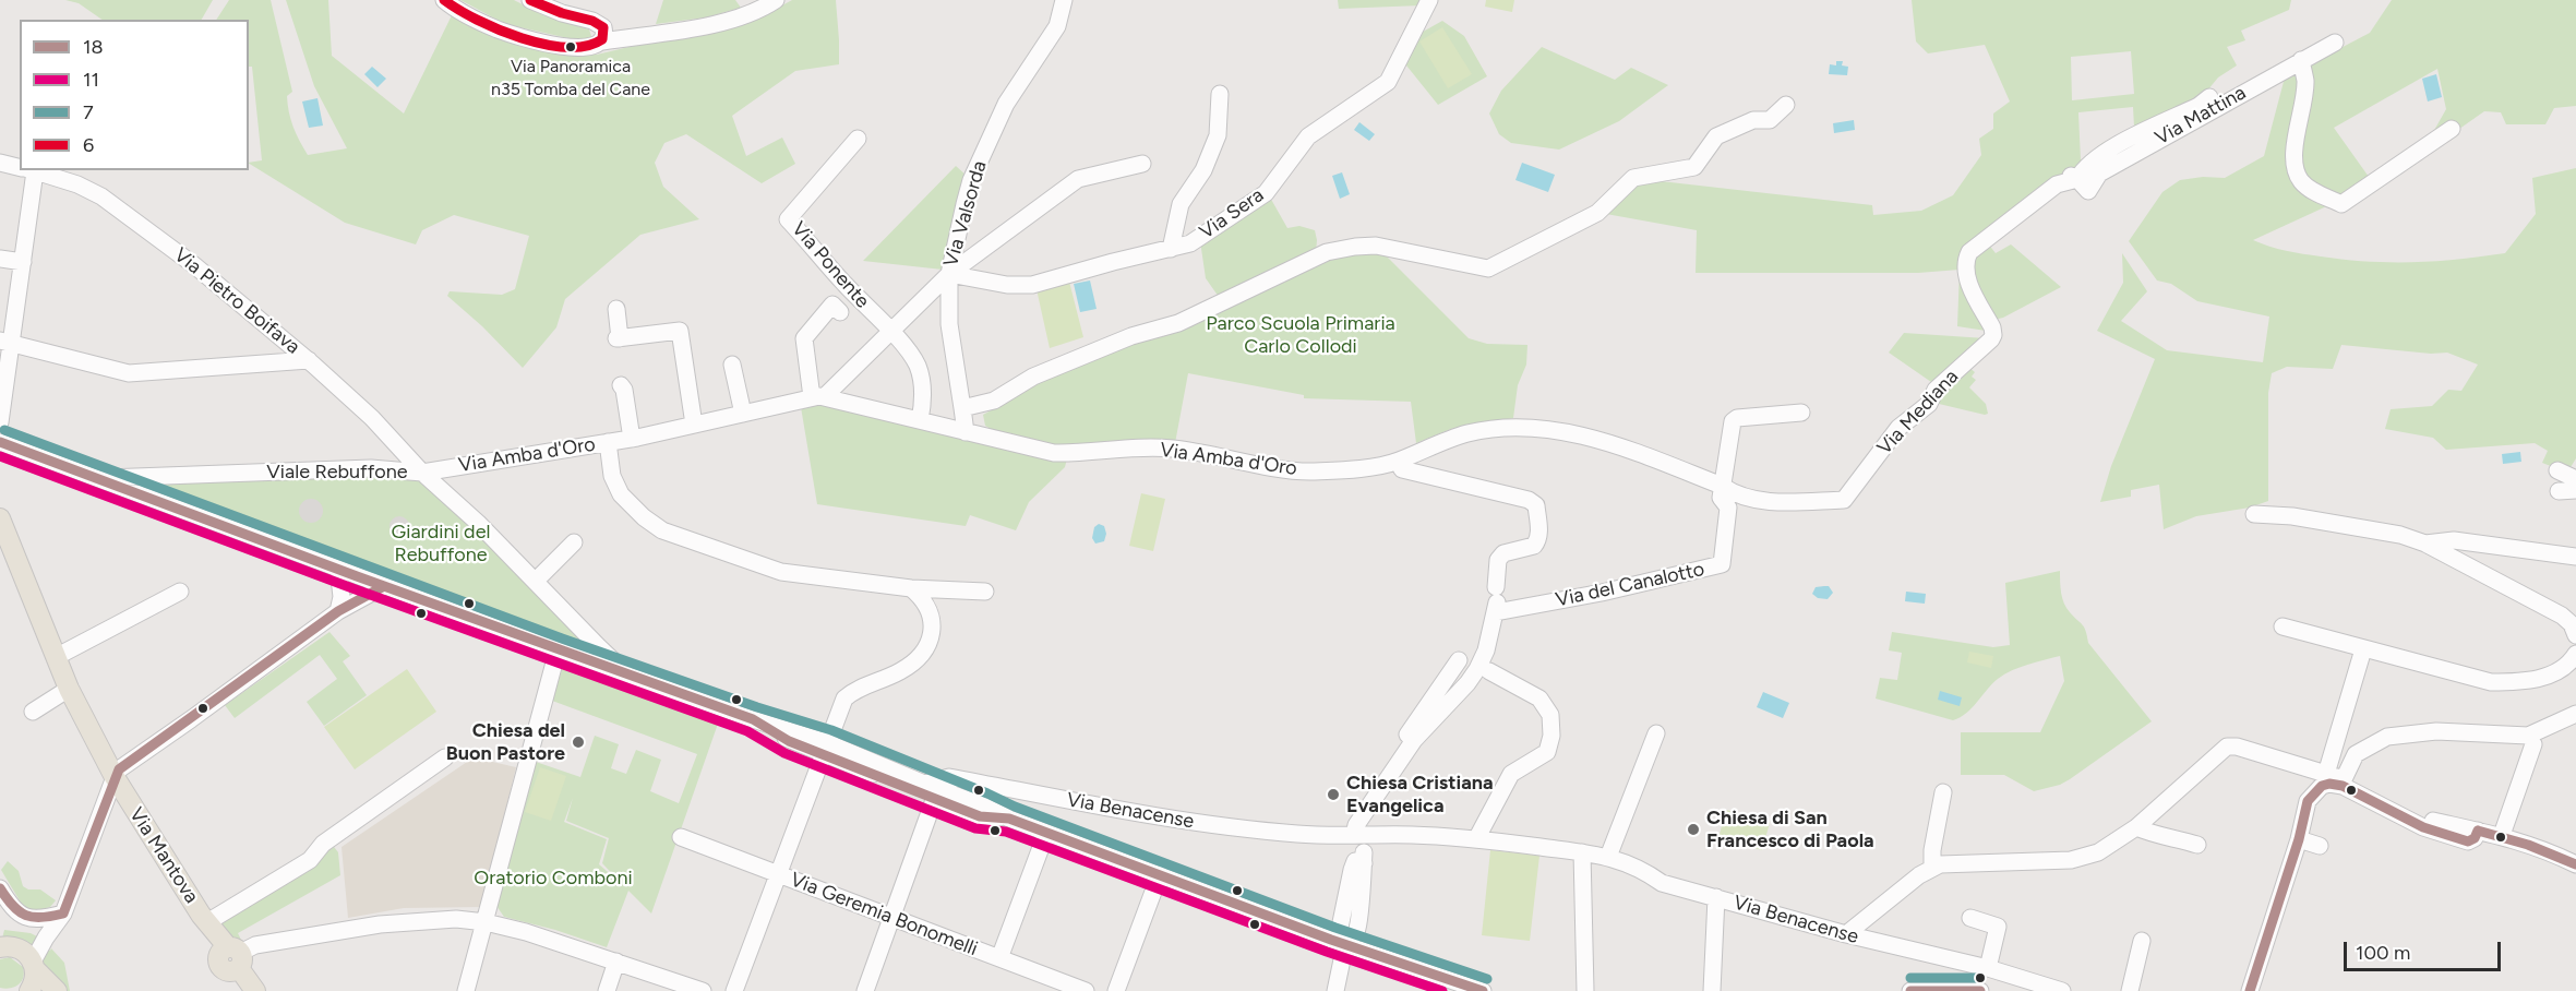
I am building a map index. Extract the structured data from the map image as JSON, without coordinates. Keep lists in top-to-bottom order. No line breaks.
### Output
{"streets":{"main road":["Via Mantova"],"street":["Via Mattina","Via Valsorda","Via Sera","Via Ponente","Via Pietro Boifava","Via Mediana","Via Amba d'Oro","Viale Rebuffone","Via del Canalotto","Via Benacense","Via Geremia Bonomelli"]},"crossings":[["Via Mattina","Via Mediana"],["Via Valsorda","Via Sera"],["Via Valsorda","Via Ponente"],["Via Valsorda","Via Amba d'Oro"],["Via Pietro Boifava","Via Amba d'Oro"],["Via Pietro Boifava","Viale Rebuffone"],["Via Mediana","Via Amba d'Oro"],["Via Amba d'Oro","Viale Rebuffone"],["Via Amba d'Oro","Via del Canalotto"]],"parks":["Parco Scuola Primaria Carlo Collodi","Giardini del Rebuffone","Oratorio Comboni"],"places":["Via Panoramica n35 Tomba del Cane","Chiesa del Buon Pastore","Chiesa Cristiana Evangelica","Chiesa di San Francesco di Paola"],"lines":["transit line 6","transit line 7","transit line 18","transit line 11"],"legend":["18","11","7","6"],"scale_bar":"100 m"}
